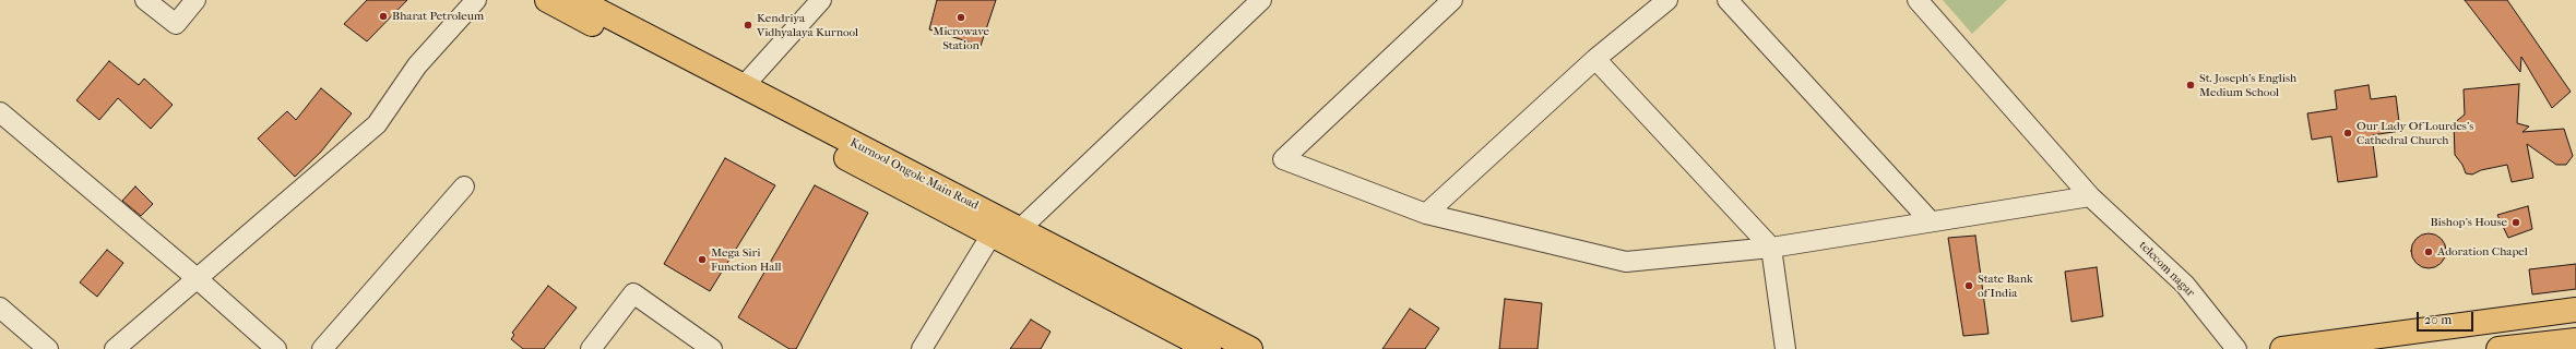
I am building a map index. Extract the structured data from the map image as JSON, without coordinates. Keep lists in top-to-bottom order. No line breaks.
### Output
{"streets":{"main road":["Kurnool Ongole Main Road"],"street":["telecom nagar"]},"places":["Bharat Petroleum","Microwave Station","Kendriya Vidhyalaya Kurnool","St. Joseph's English Medium School","Our Lady Of Lourdes's Cathedral Church","Bishop's House","Adoration Chapel","Mega Siri Function Hall","State Bank of India"],"scale_bar":"20 m"}
